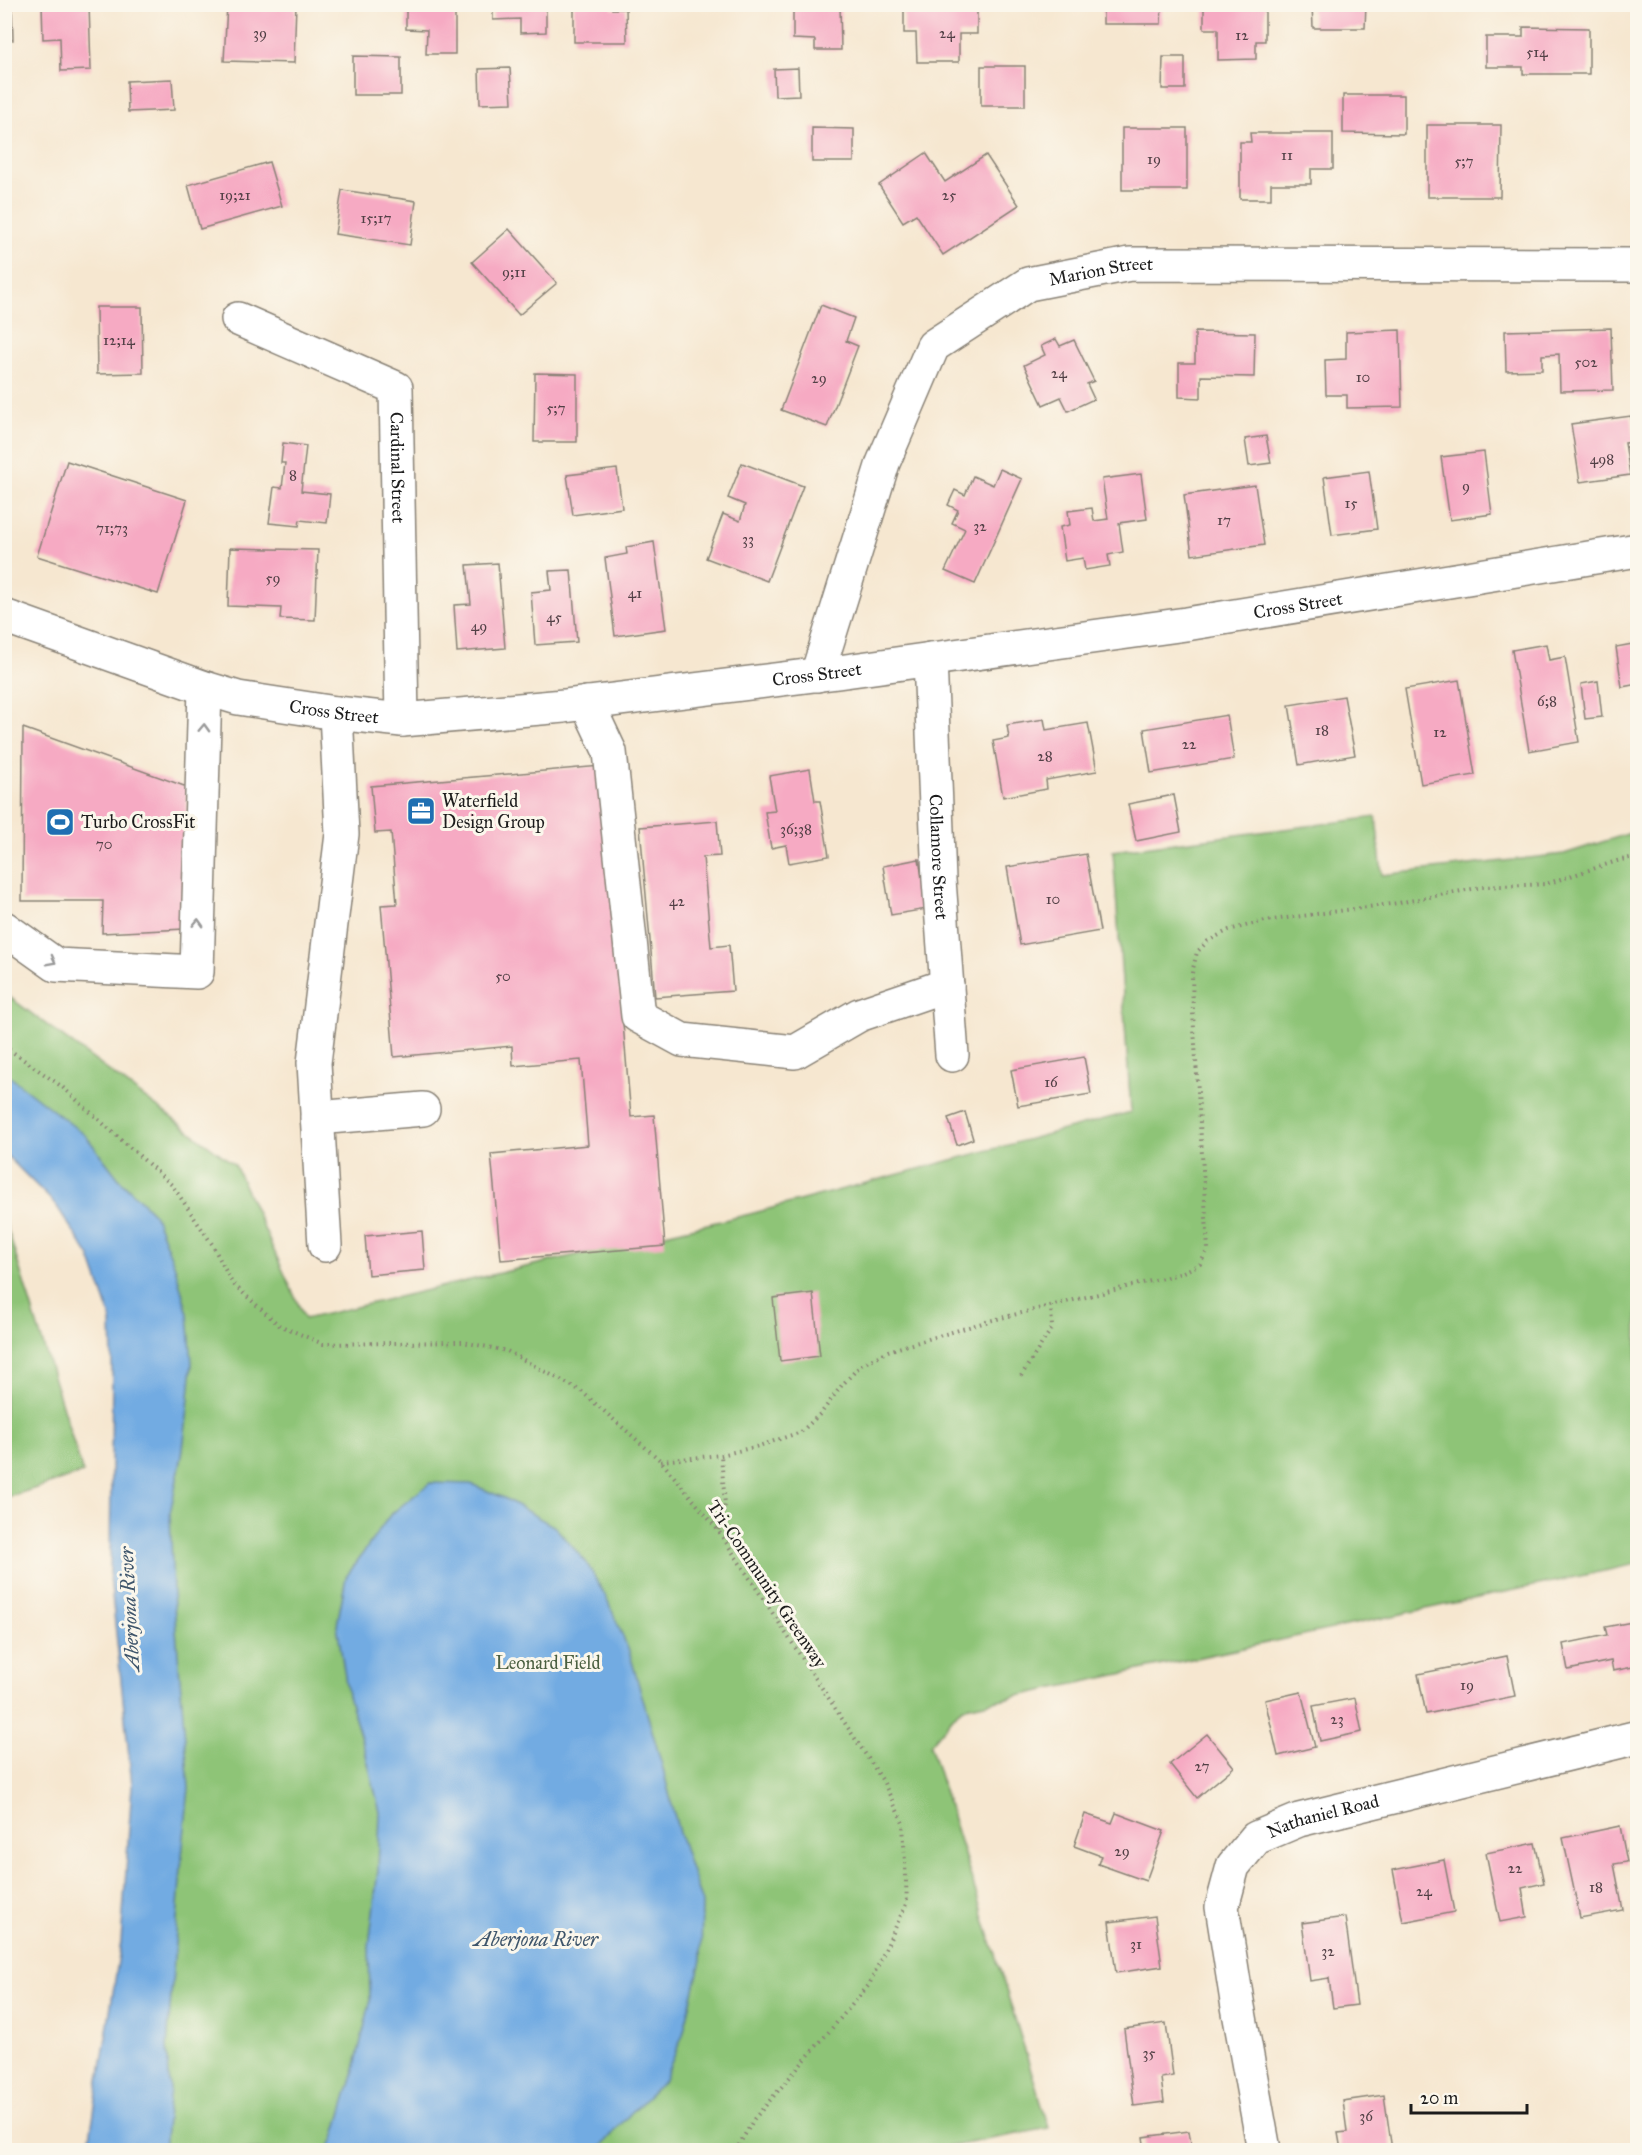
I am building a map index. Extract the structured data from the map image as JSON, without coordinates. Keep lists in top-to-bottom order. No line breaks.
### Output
{"streets":{"street":["Marion Street","Cardinal Street","Cross Street","Collamore Street","Nathaniel Road"],"path":["Tri-Community Greenway"]},"crossings":[["Marion Street","Cross Street"],["Cardinal Street","Cross Street"],["Cross Street","Collamore Street"]],"water":["Aberjona River"],"parks":["Leonard Field"],"places":{"office":["Waterfield Design Group"],"sports":["Turbo CrossFit"]},"house_numbers":["39","24","12","514","11","19","5;7","19;21","25","15;17","9;11","12;14","502","24","10","29","5;7","498","8","9","15","17","32","71;73","33","59","41","45","49","6;8","18","12","22","28","36;38","70","10","42","50","16","19","23","27","29","22","18","24","31","32","35","36"],"scale_bar":"20 m"}
